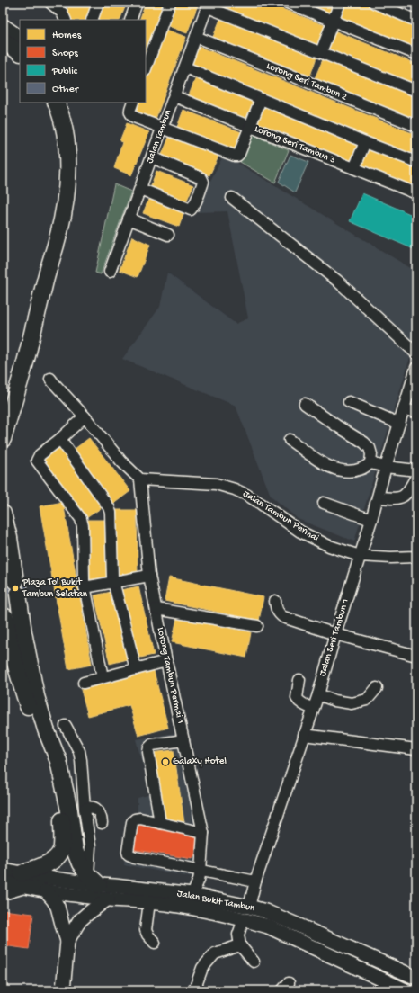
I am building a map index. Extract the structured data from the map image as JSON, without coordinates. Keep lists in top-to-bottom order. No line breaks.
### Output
{"streets":{"main road":["Jalan Bukit Tambun"],"street":["Lorong Seri Tambun 2","Jalan Tambun","Lorong Seri Tambun 3","Jalan Tambun Permai","Jalan Seri Tambun 1","Lorong Tambun Permai 1"]},"crossings":[["Lorong Seri Tambun 2","Jalan Tambun"],["Jalan Tambun","Lorong Seri Tambun 3"],["Jalan Tambun Permai","Jalan Seri Tambun 1"],["Jalan Tambun Permai","Lorong Tambun Permai 1"],["Jalan Seri Tambun 1","Jalan Bukit Tambun"],["Lorong Tambun Permai 1","Jalan Bukit Tambun"]],"places":["Plaza Tol Bukit Tambun Selatan","Galaxy Hotel"],"legend":["Homes","Shops","Public","Other"]}
